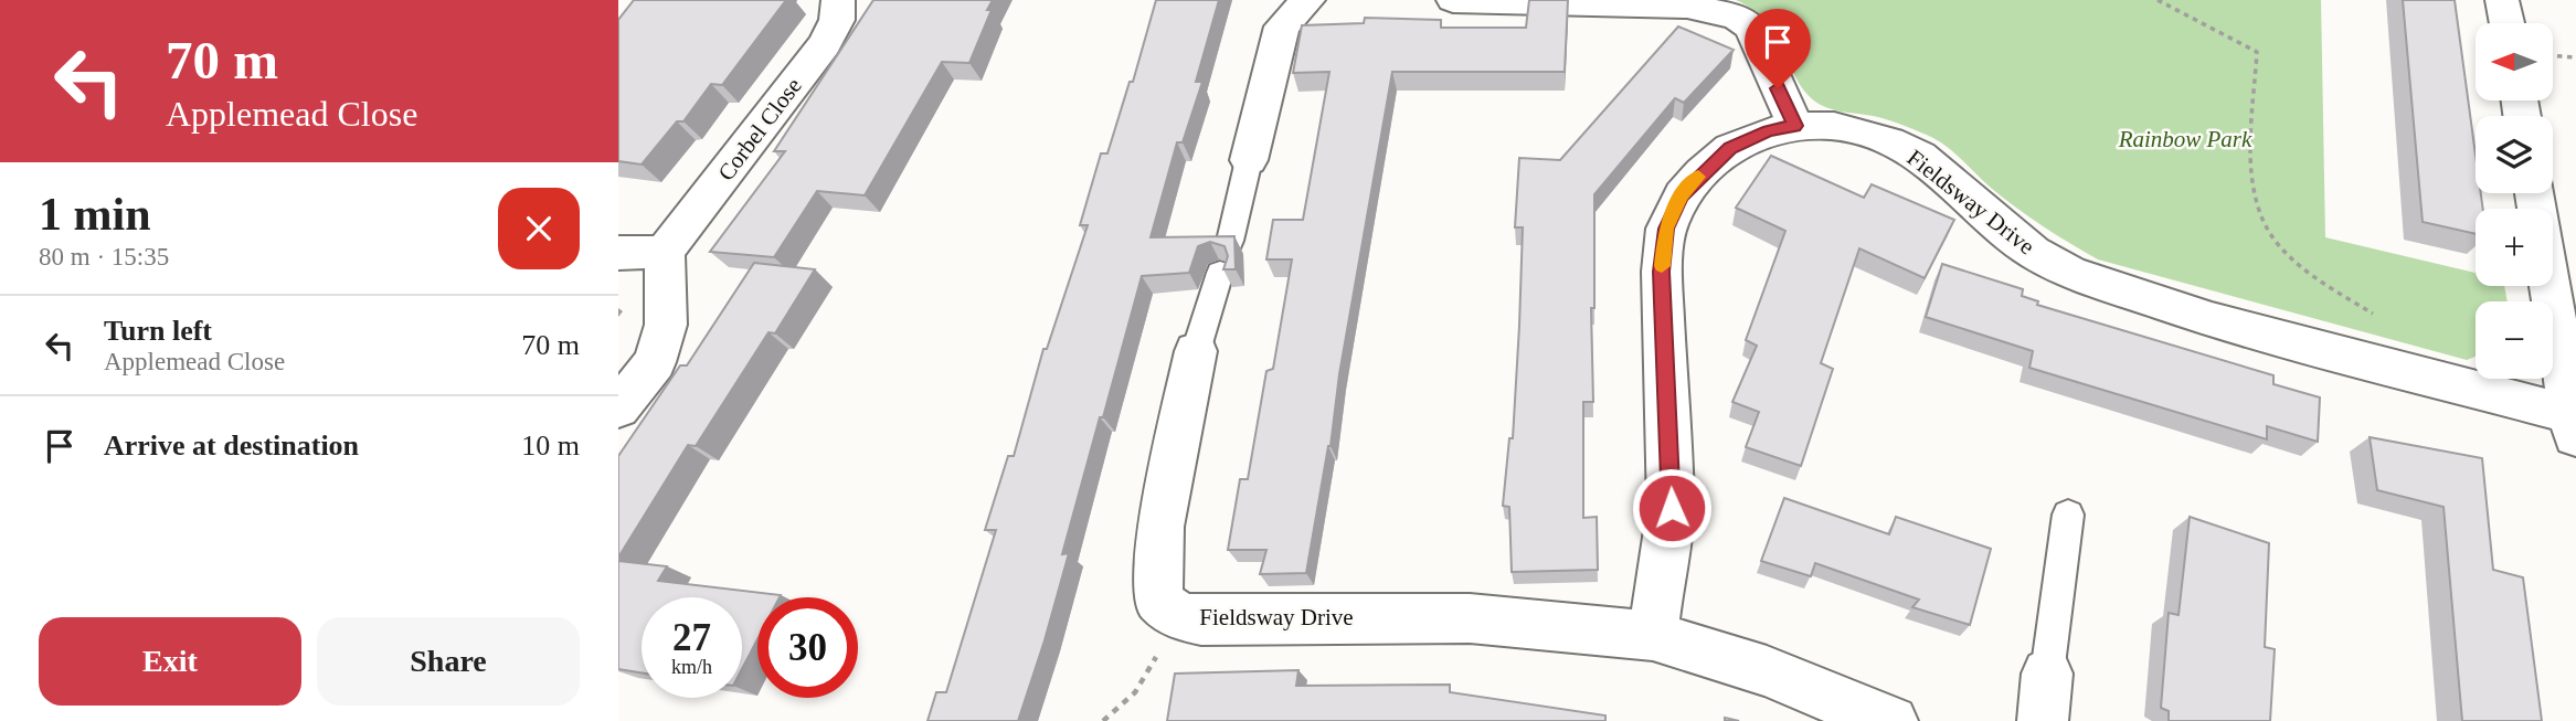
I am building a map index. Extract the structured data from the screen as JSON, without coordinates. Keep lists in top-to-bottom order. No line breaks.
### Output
{"streets":{"street":["Corbel Close","Fieldsway Drive"]},"parks":["Rainbow Park"],"north":"left","page":{"turn":["70 m","Applemead Close"],"map_buttons":["+","−"],"heading":["1 min","80 m · 15:35"],"list":[{"name":"Turn left","note":"Applemead Close","value":"70 m"},{"name":"Arrive at destination","value":"10 m"}],"speed":"27 km/h","limit":"30","buttons":["Exit","Share"]}}
